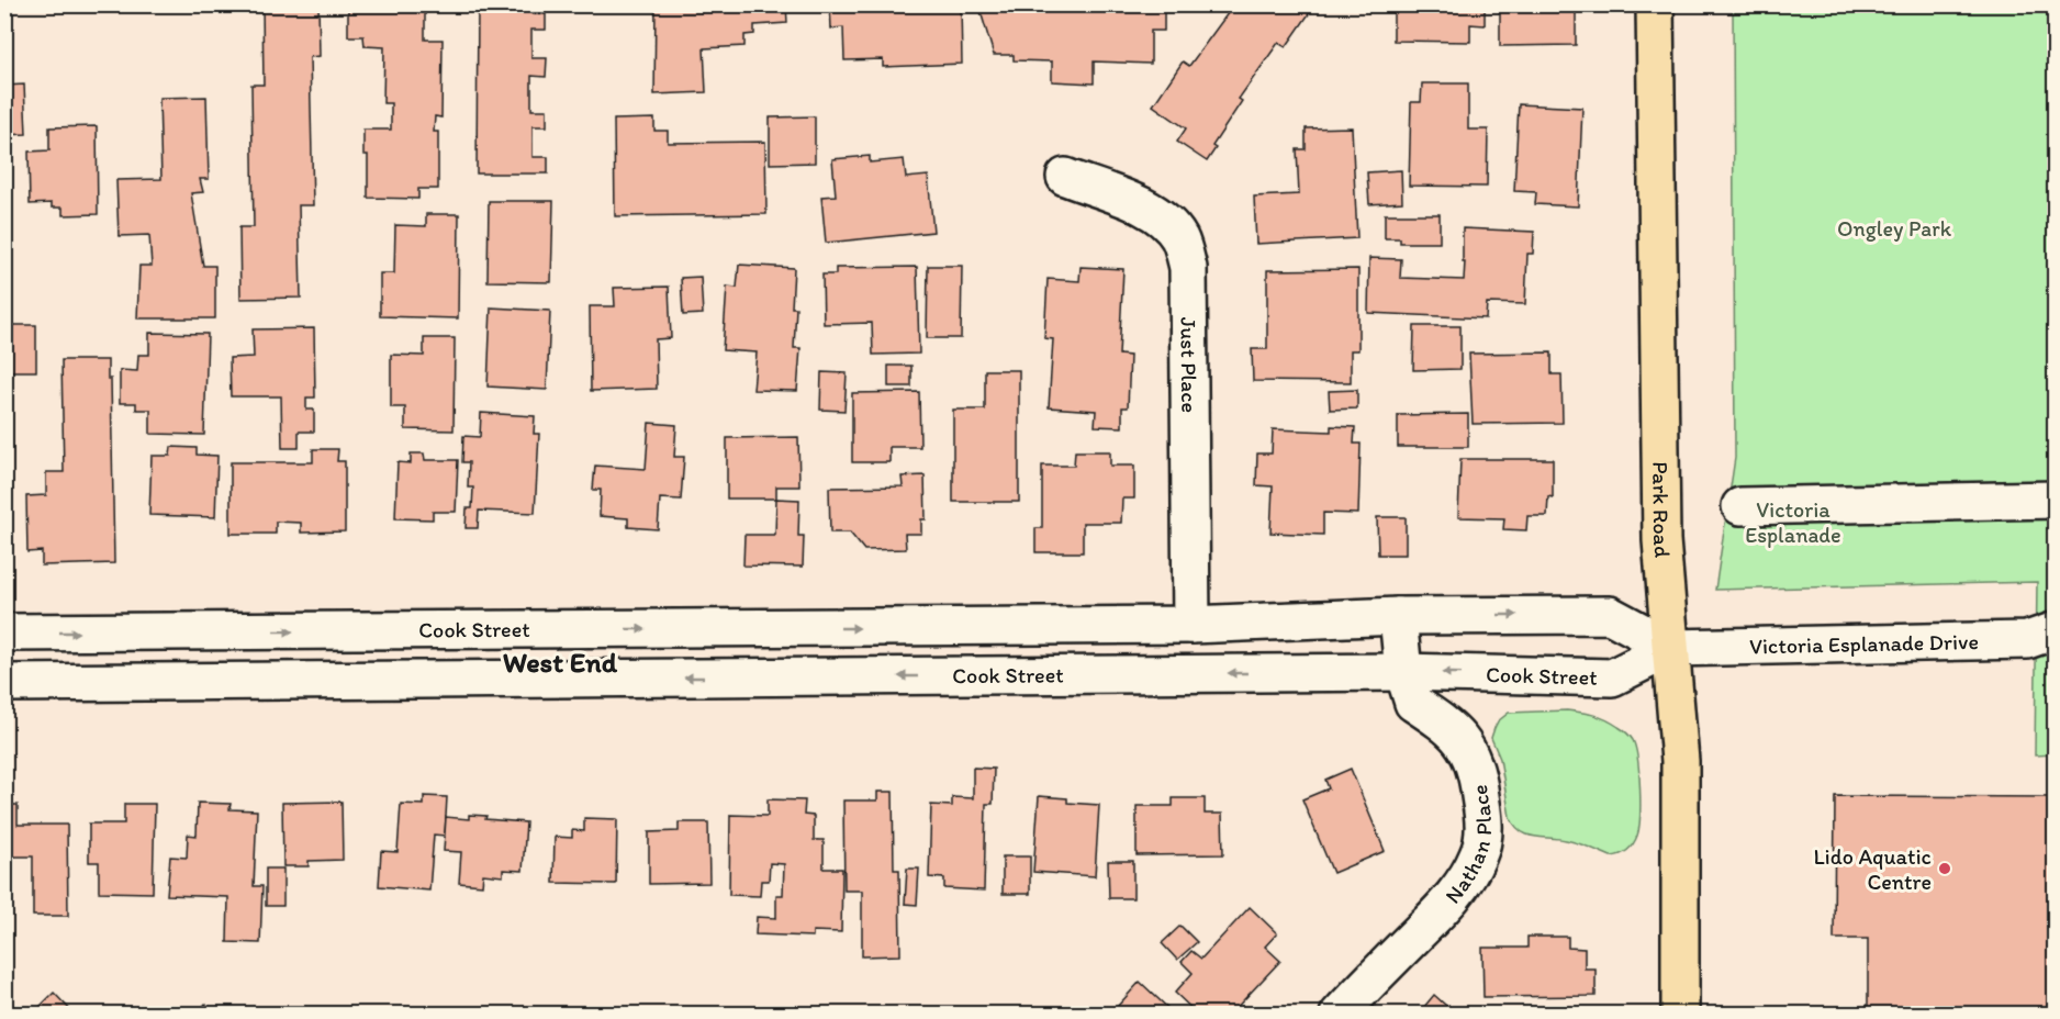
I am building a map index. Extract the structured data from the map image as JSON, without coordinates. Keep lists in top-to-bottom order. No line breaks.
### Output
{"streets":{"main road":["Park Road"],"street":["Just Place","Cook Street","Victoria Esplanade Drive","Nathan Place"]},"crossings":[["Just Place","Cook Street"],["Park Road","Cook Street"],["Park Road","Victoria Esplanade Drive"],["Cook Street","Victoria Esplanade Drive"],["Cook Street","Nathan Place"]],"districts":["West End"],"parks":["Ongley Park","Victoria Esplanade"],"places":["Lido Aquatic Centre"]}
